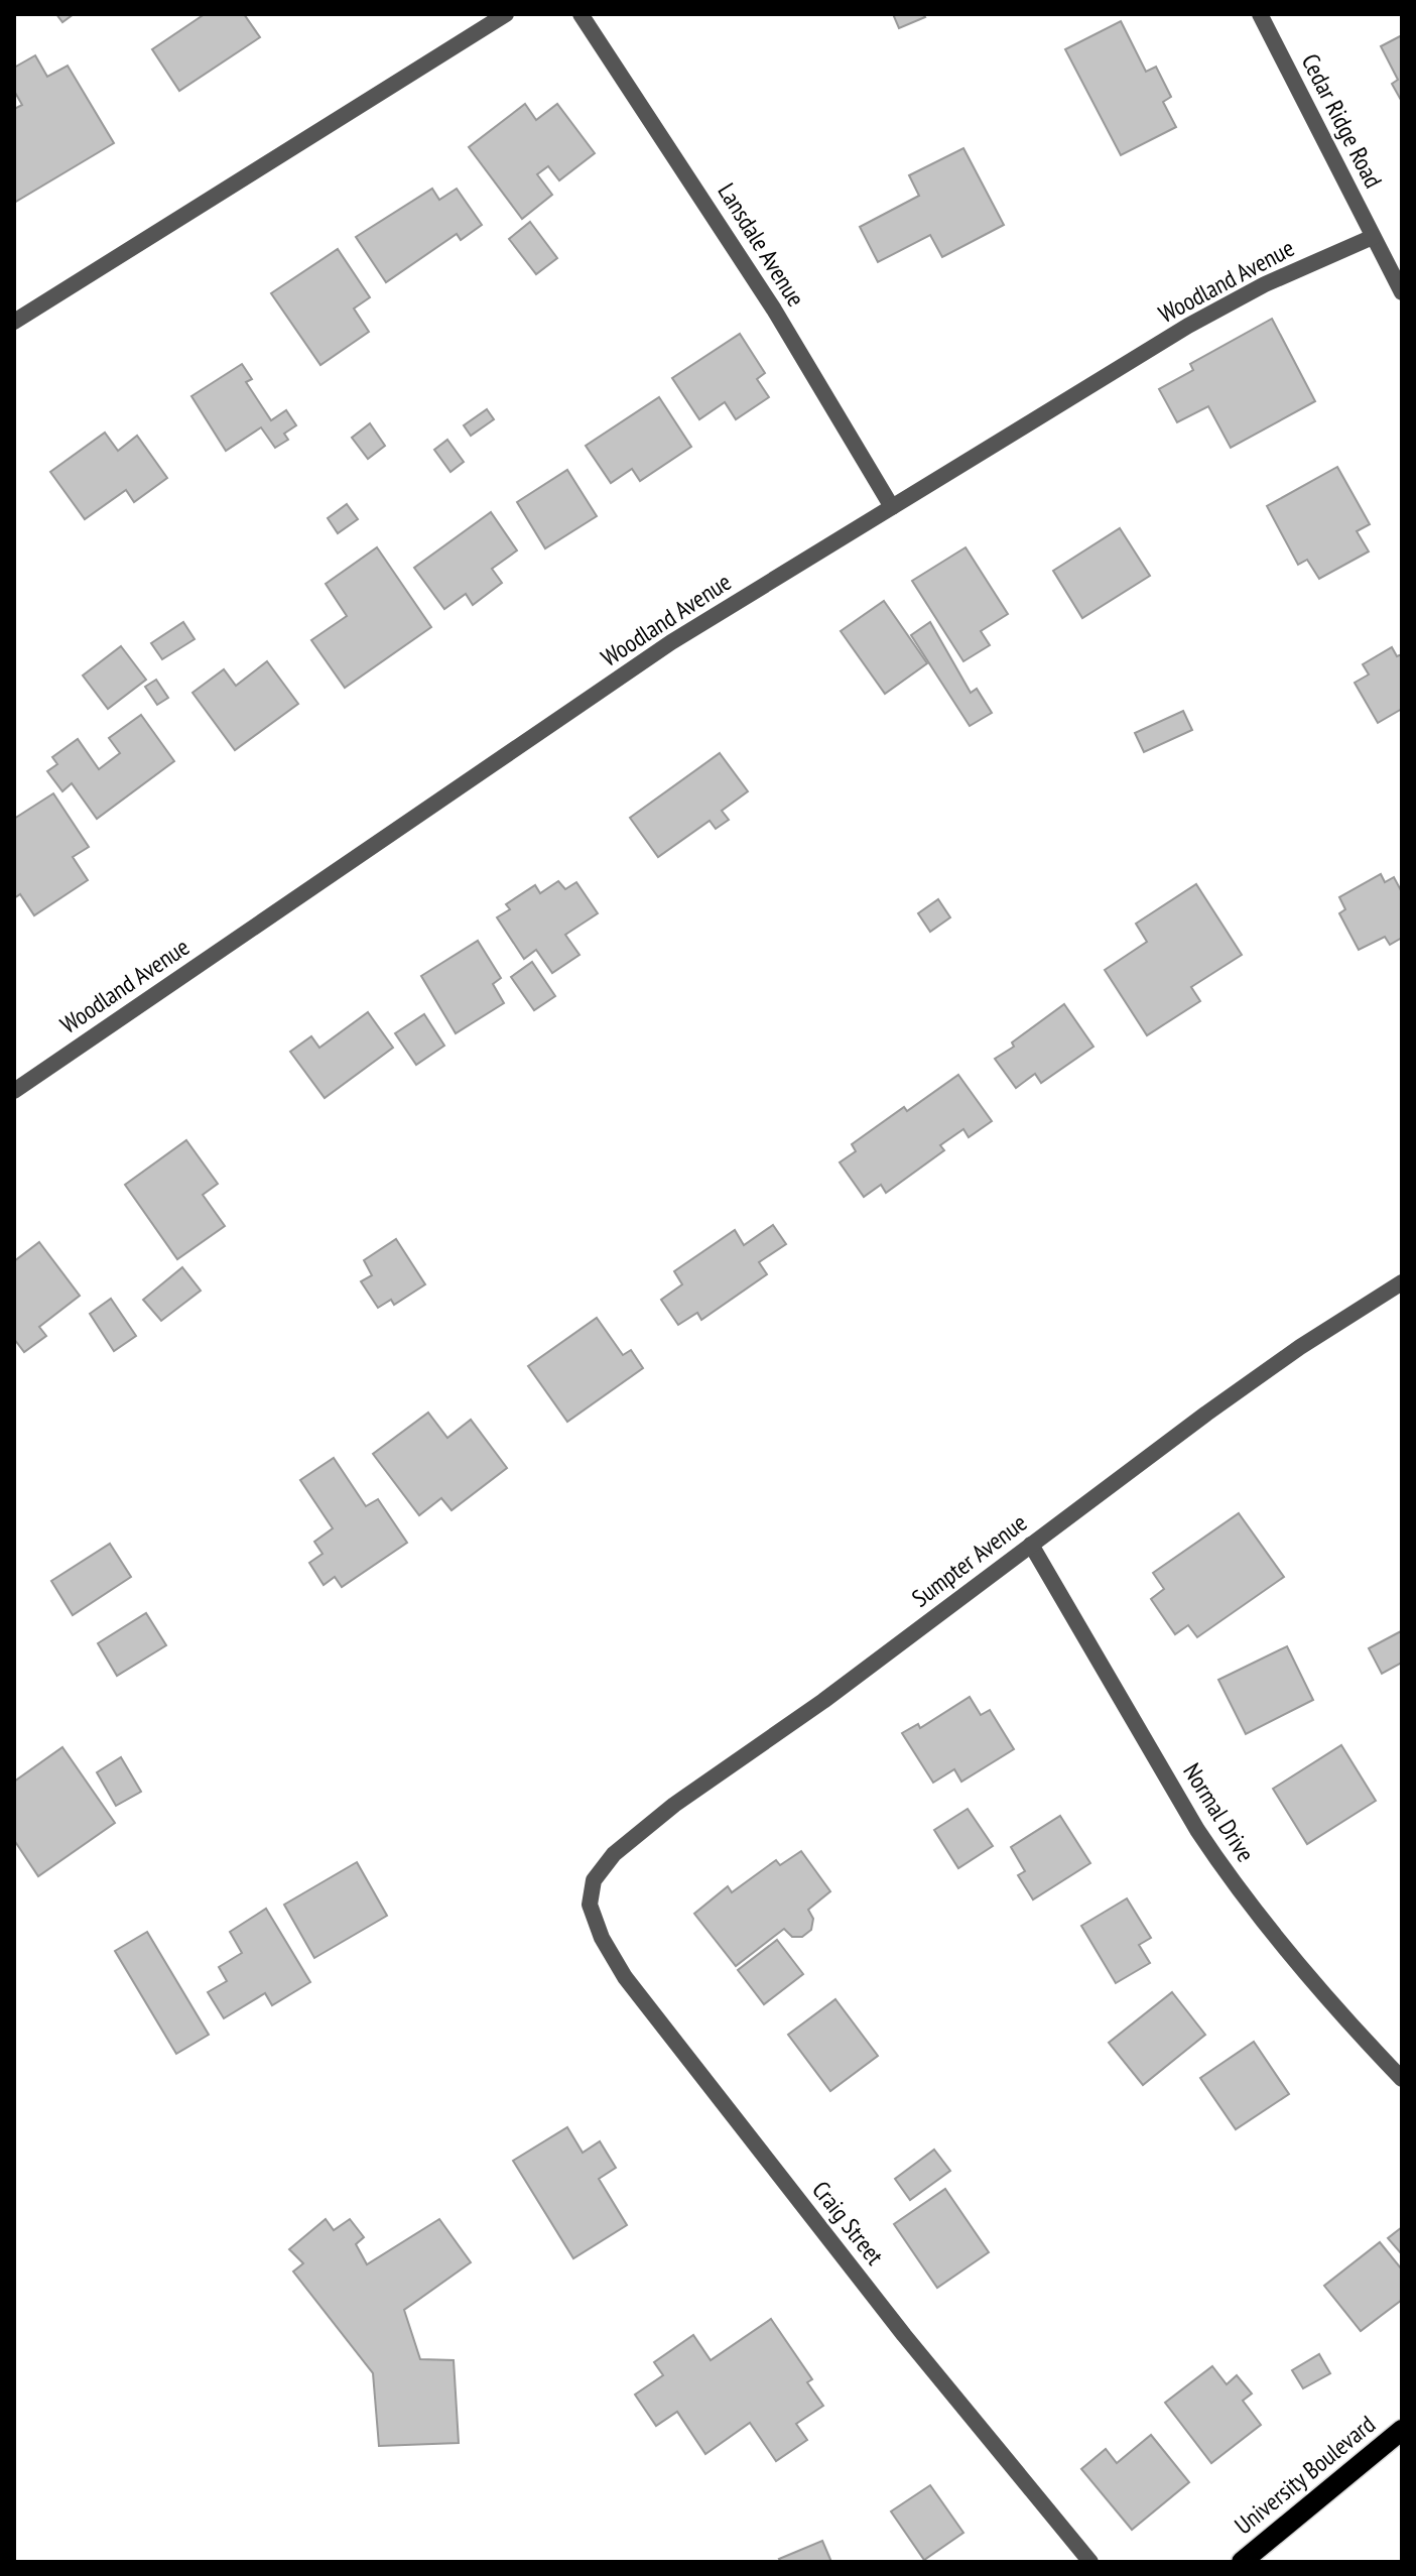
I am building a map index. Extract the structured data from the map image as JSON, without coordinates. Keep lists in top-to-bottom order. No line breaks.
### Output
{"streets":{"main road":["University Boulevard"],"street":["Cedar Ridge Road","Lansdale Avenue","Woodland Avenue","Sumpter Avenue","Normal Drive","Craig Street"]},"crossings":[["Cedar Ridge Road","Woodland Avenue"],["Lansdale Avenue","Woodland Avenue"],["Sumpter Avenue","Normal Drive"],["Sumpter Avenue","Craig Street"]]}
